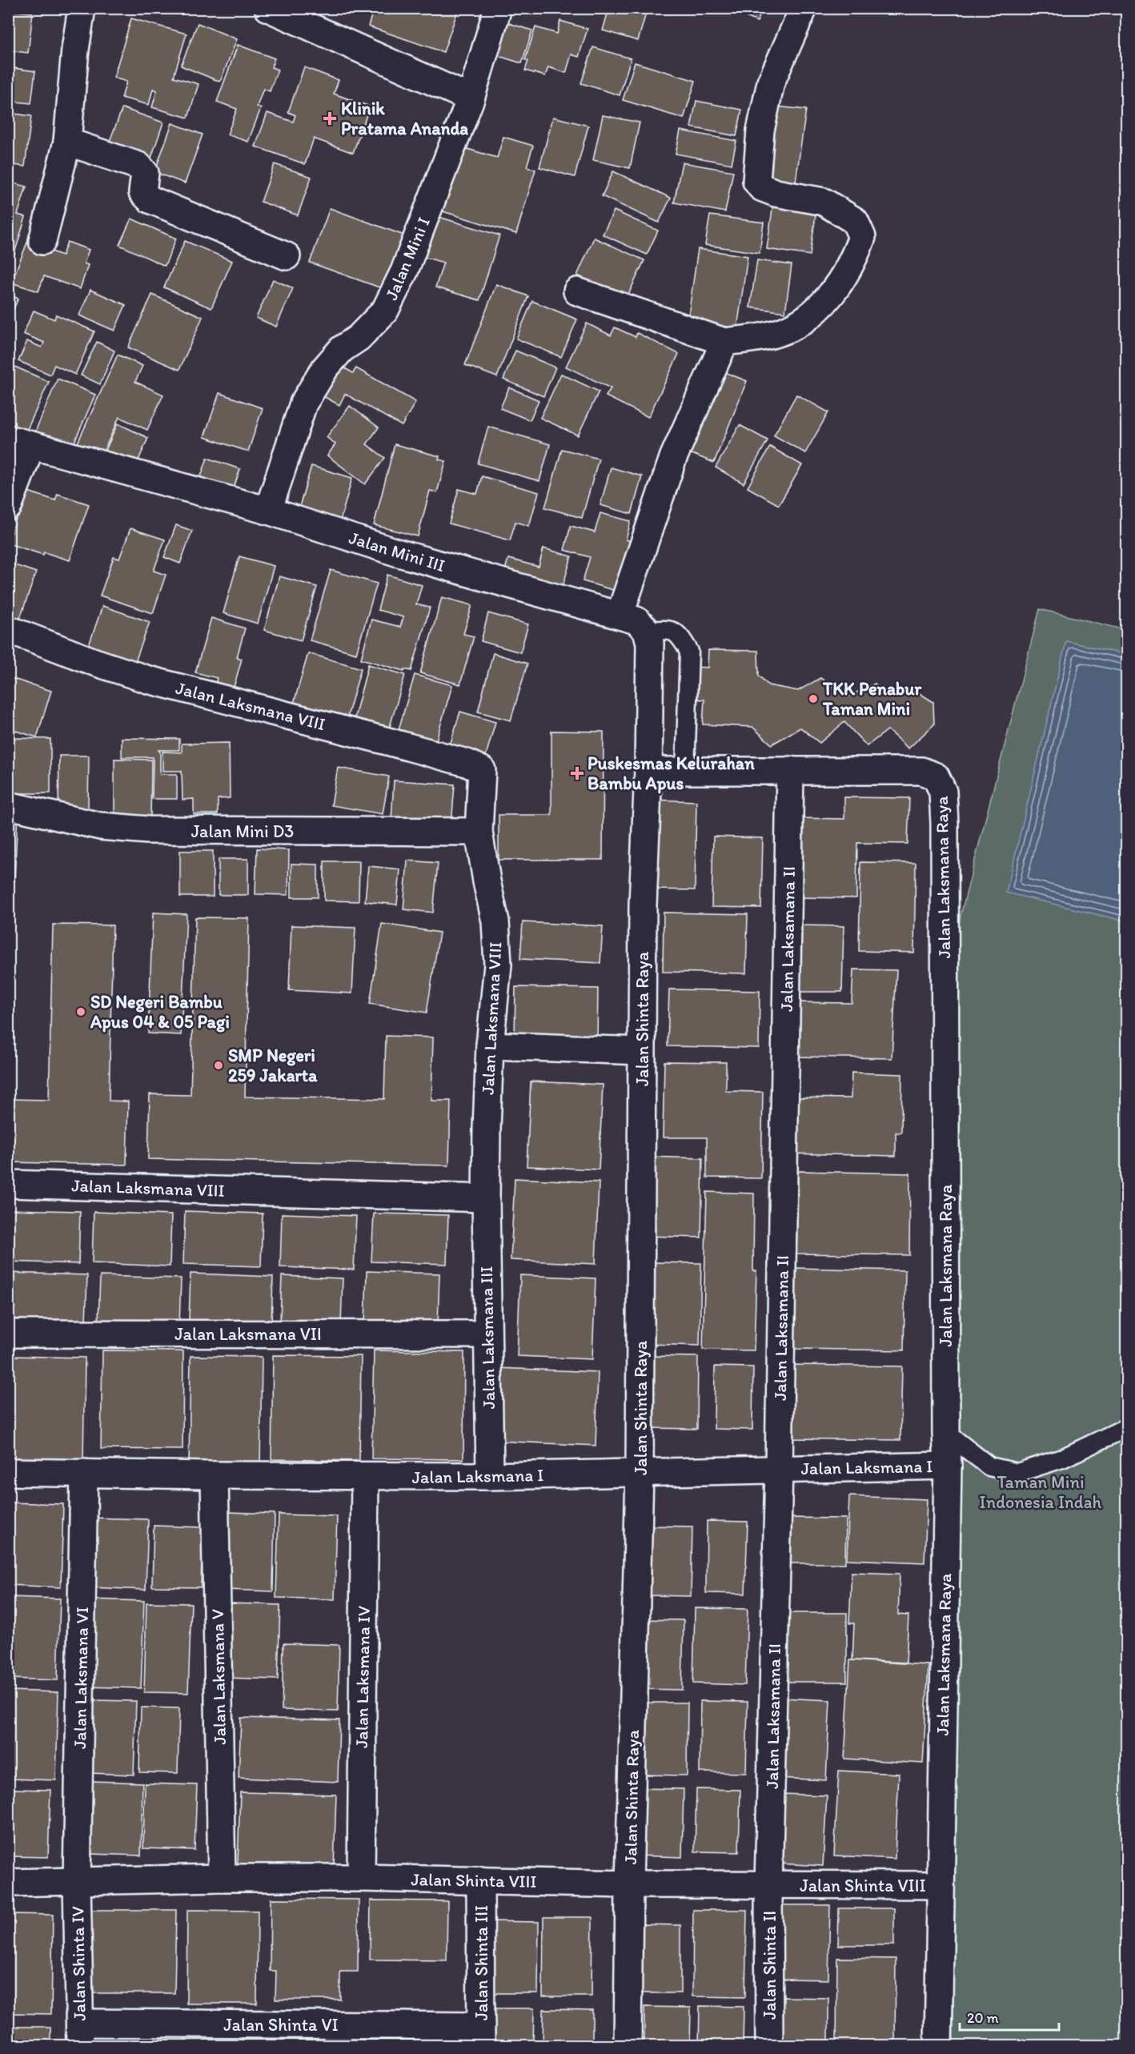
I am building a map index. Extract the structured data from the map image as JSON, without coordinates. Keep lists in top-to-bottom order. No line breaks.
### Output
{"streets":{"street":["Jalan Mini I","Jalan Mini III","Jalan Laksmana VIII","Jalan Mini D3","Jalan Laksmana Raya","Jalan Laksamana II","Jalan Shinta Raya","Jalan Laksmana VII","Jalan Laksmana III","Jalan Laksmana I","Jalan Laksmana V","Jalan Laksmana IV","Jalan Laksmana VI","Jalan Shinta VIII","Jalan Shinta III","Jalan Shinta IV","Jalan Shinta II","Jalan Shinta VI"]},"crossings":[["Jalan Mini I","Jalan Mini III"],["Jalan Laksmana VIII","Jalan Mini D3"],["Jalan Laksmana VIII","Jalan Laksmana III"],["Jalan Laksmana Raya","Jalan Laksamana II"],["Jalan Laksmana Raya","Jalan Shinta Raya"],["Jalan Laksmana Raya","Jalan Laksmana I"],["Jalan Laksmana Raya","Jalan Shinta VIII"],["Jalan Laksamana II","Jalan Laksmana I"],["Jalan Laksamana II","Jalan Shinta VIII"],["Jalan Laksamana II","Jalan Shinta II"],["Jalan Shinta Raya","Jalan Laksmana I"],["Jalan Shinta Raya","Jalan Shinta VIII"],["Jalan Laksmana VII","Jalan Laksmana III"],["Jalan Laksmana III","Jalan Laksmana I"],["Jalan Laksmana I","Jalan Laksmana V"],["Jalan Laksmana I","Jalan Laksmana IV"],["Jalan Laksmana I","Jalan Laksmana VI"],["Jalan Laksmana V","Jalan Shinta VIII"],["Jalan Laksmana IV","Jalan Shinta VIII"],["Jalan Laksmana VI","Jalan Shinta VIII"],["Jalan Laksmana VI","Jalan Shinta IV"],["Jalan Shinta VIII","Jalan Shinta III"],["Jalan Shinta VIII","Jalan Shinta IV"],["Jalan Shinta VIII","Jalan Shinta II"],["Jalan Shinta III","Jalan Shinta VI"],["Jalan Shinta IV","Jalan Shinta VI"]],"parks":["Taman Mini Indonesia Indah"],"places":{"health":["Klinik Pratama Ananda","Puskesmas Kelurahan Bambu Apus"],"other":["TKK Penabur Taman Mini","SD Negeri Bambu Apus 04 & 05 Pagi","SMP Negeri 259 Jakarta"]},"scale_bar":"20 m"}
